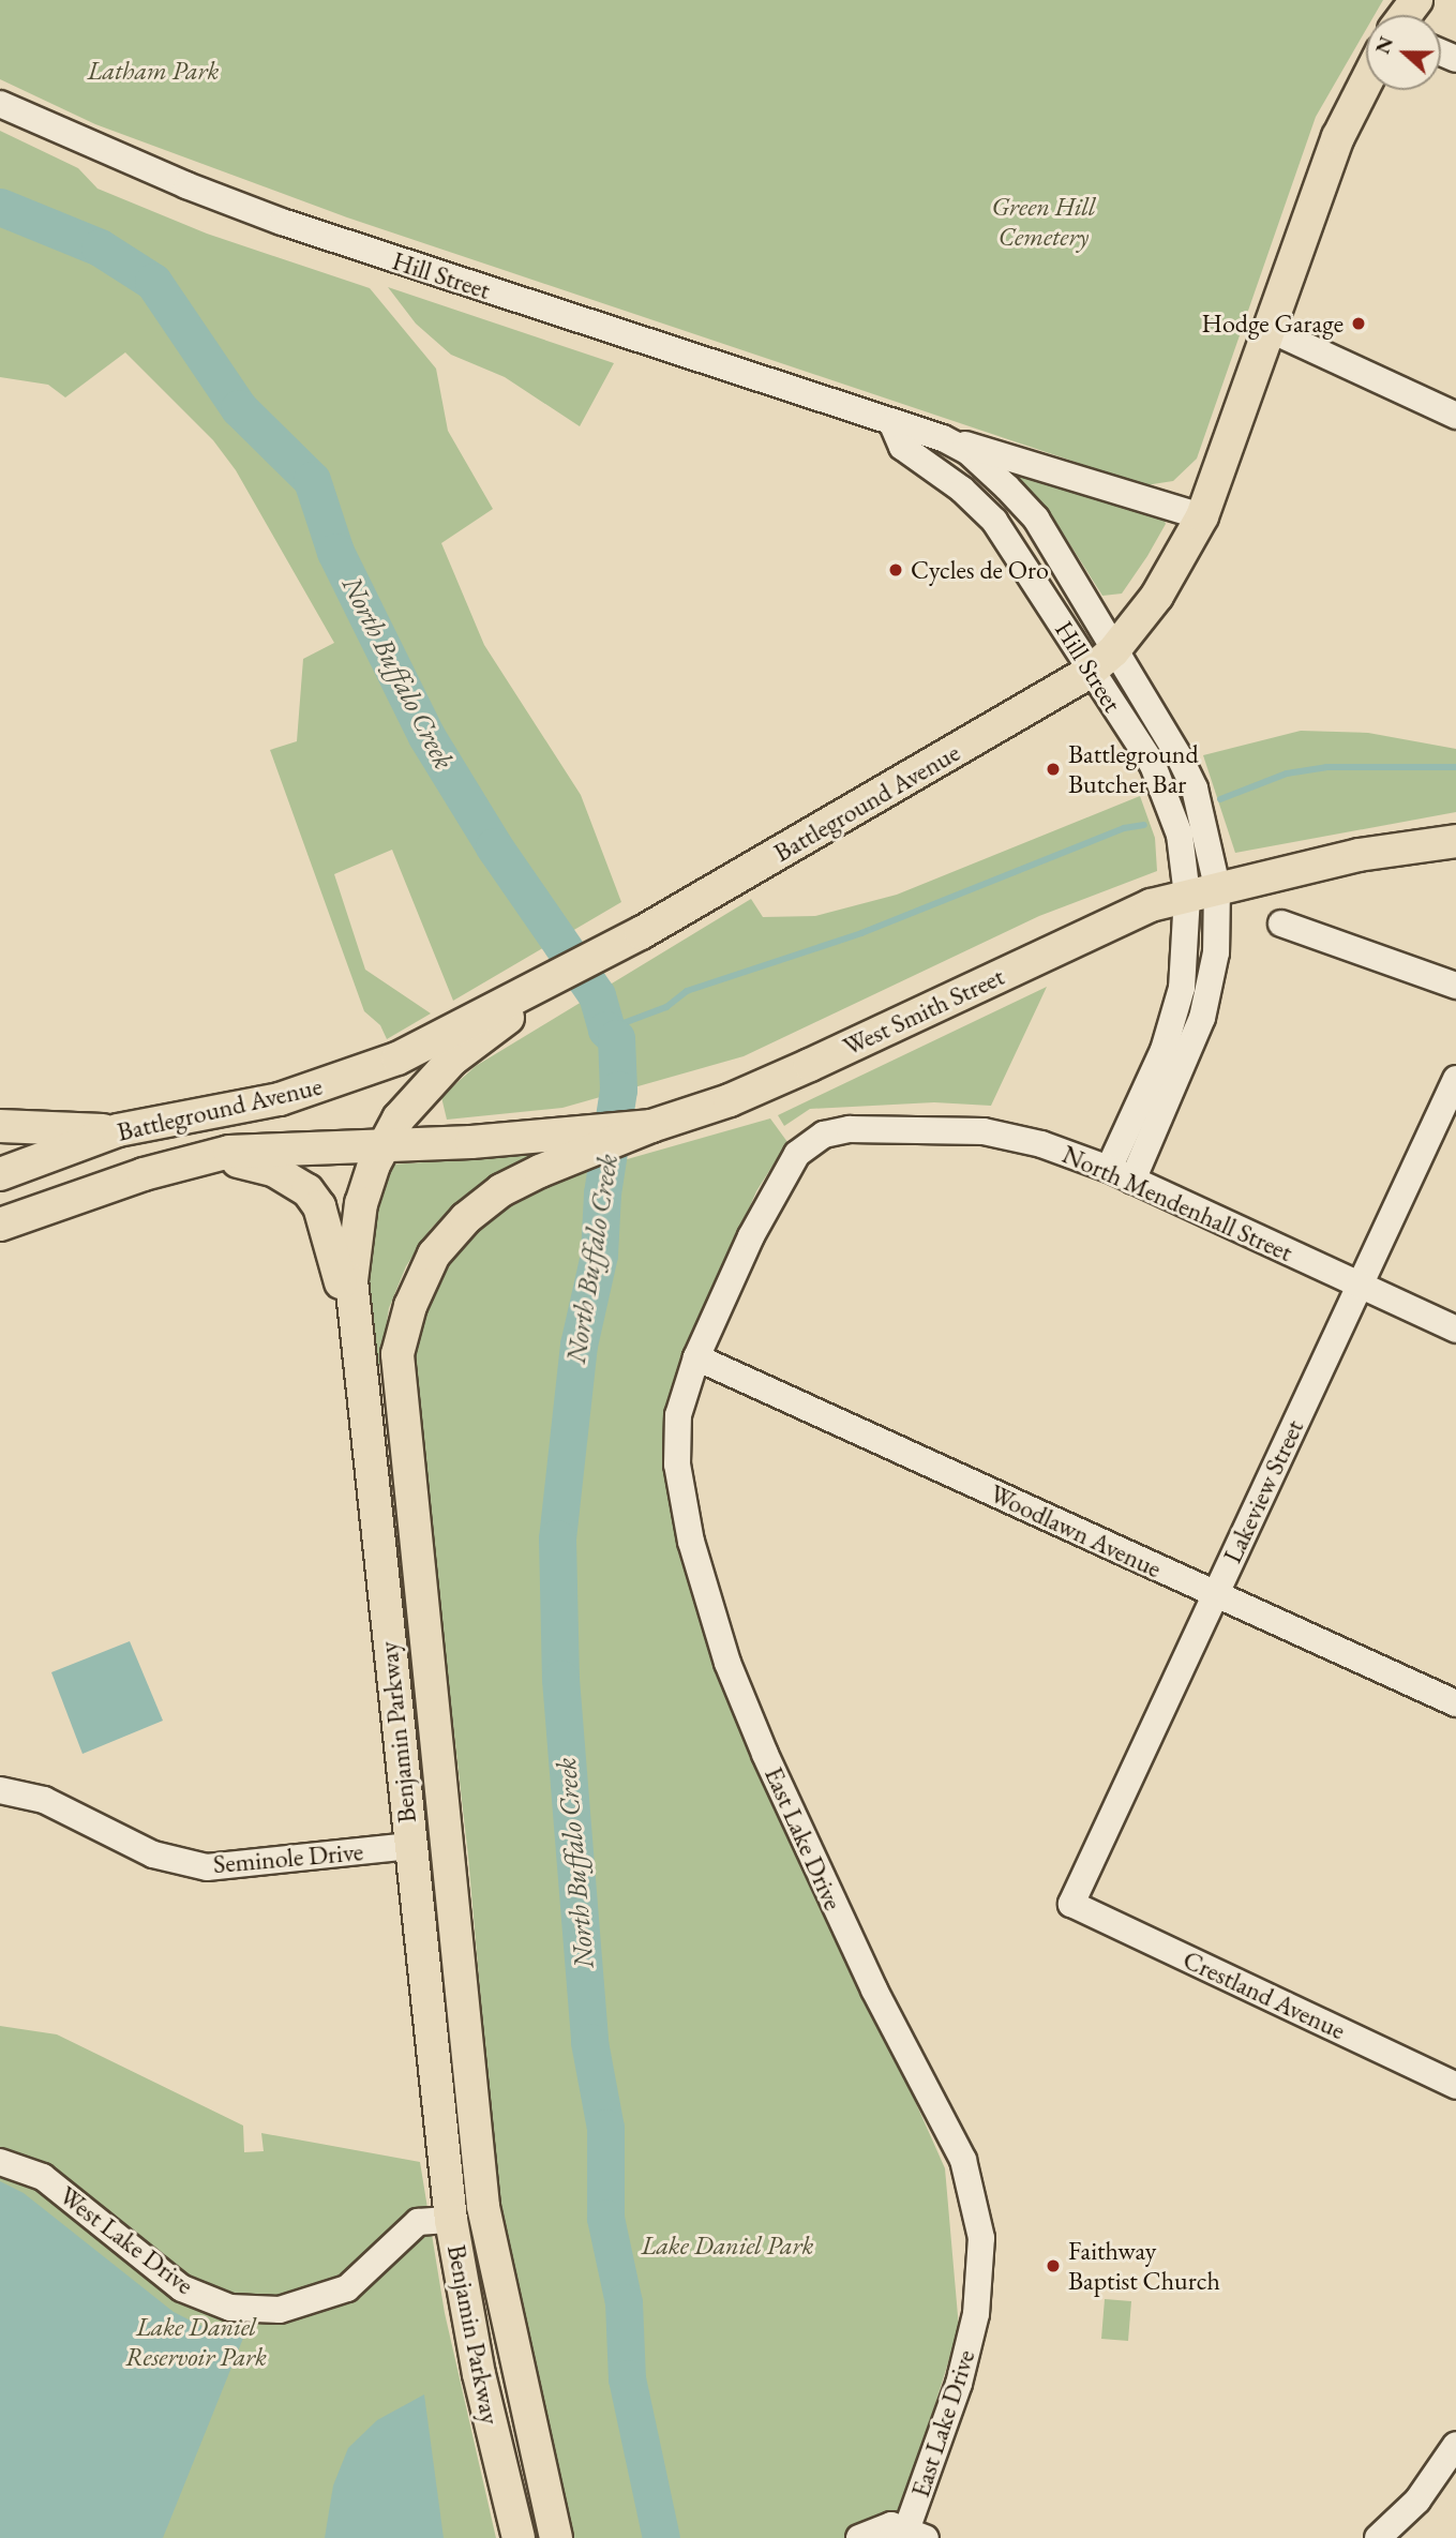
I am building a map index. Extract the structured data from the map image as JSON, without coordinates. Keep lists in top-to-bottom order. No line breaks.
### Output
{"streets":{"main road":["Battleground Avenue","West Smith Street","Benjamin Parkway"],"street":["Hill Street","North Mendenhall Street","Lakeview Street","Woodlawn Avenue","East Lake Drive","Seminole Drive","Crestland Avenue","West Lake Drive"]},"crossings":[["Hill Street","Battleground Avenue"],["Hill Street","West Smith Street"],["Hill Street","North Mendenhall Street"],["Battleground Avenue","West Smith Street"],["Battleground Avenue","Benjamin Parkway"],["West Smith Street","Benjamin Parkway"],["North Mendenhall Street","Lakeview Street"],["North Mendenhall Street","East Lake Drive"],["Lakeview Street","Woodlawn Avenue"],["Lakeview Street","Crestland Avenue"],["Woodlawn Avenue","East Lake Drive"],["Benjamin Parkway","Seminole Drive"],["Benjamin Parkway","West Lake Drive"]],"water":["North Buffalo Creek"],"parks":["Latham Park","Green Hill Cemetery","Lake Daniel Park","Lake Daniel Reservoir Park"],"places":["Hodge Garage","Cycles de Oro","Battleground Butcher Bar","Faithway Baptist Church"],"north":"left"}
